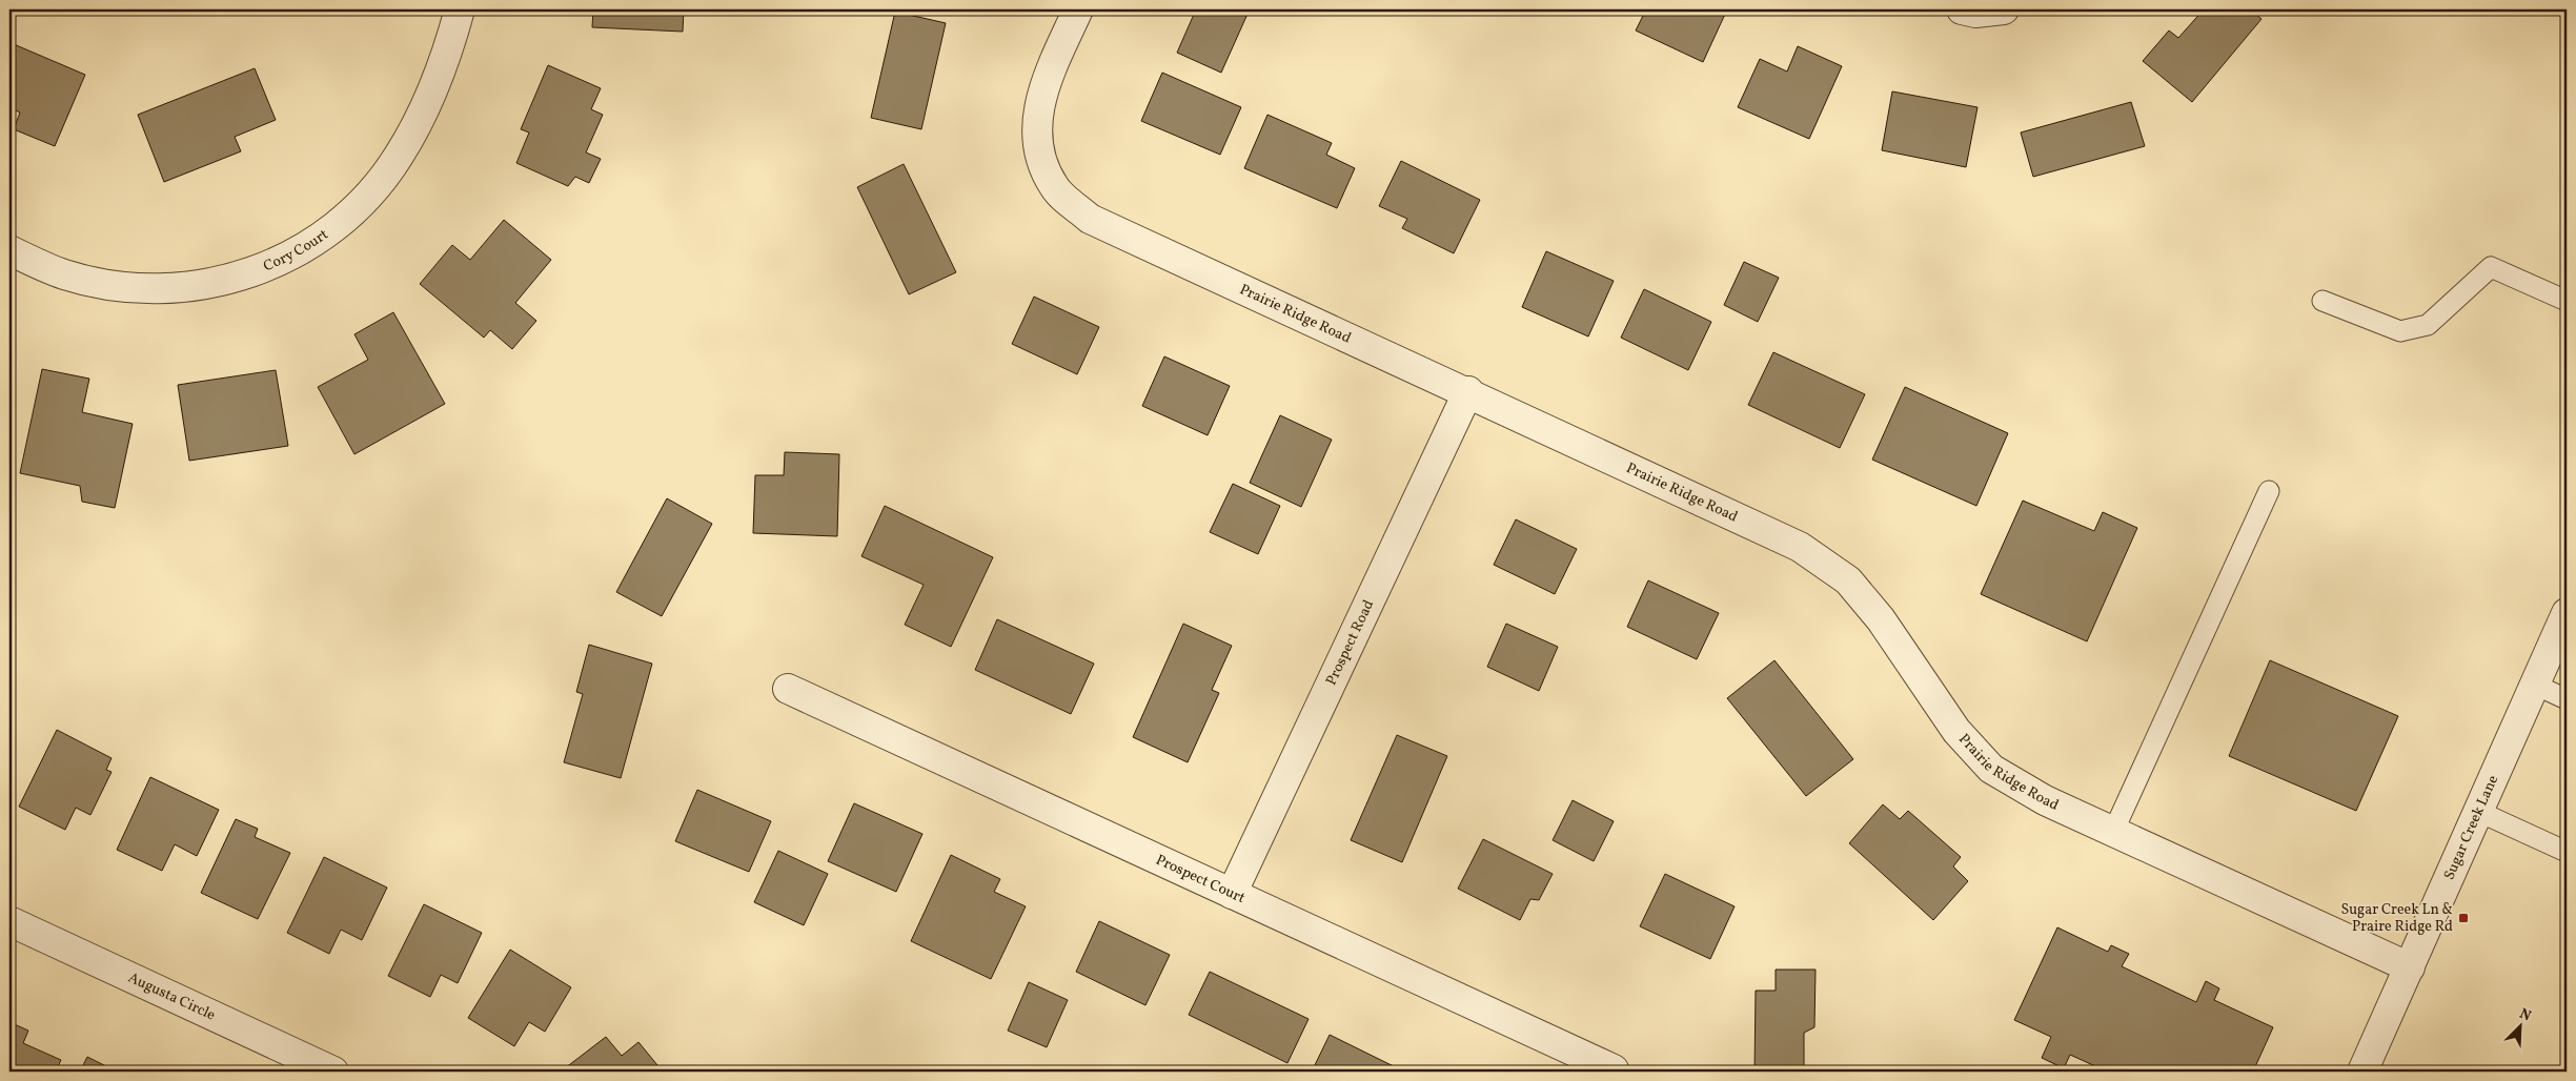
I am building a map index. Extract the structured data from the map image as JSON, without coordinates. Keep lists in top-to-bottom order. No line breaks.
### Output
{"streets":{"street":["Cory Court","Prairie Ridge Road","Prospect Road","Sugar Creek Lane","Prospect Court","Augusta Circle"]},"crossings":[["Prairie Ridge Road","Prospect Road"],["Prairie Ridge Road","Sugar Creek Lane"],["Prospect Road","Prospect Court"]],"places":{"transit":["Sugar Creek Ln & Praire Ridge Rd"]},"north":"top right"}
